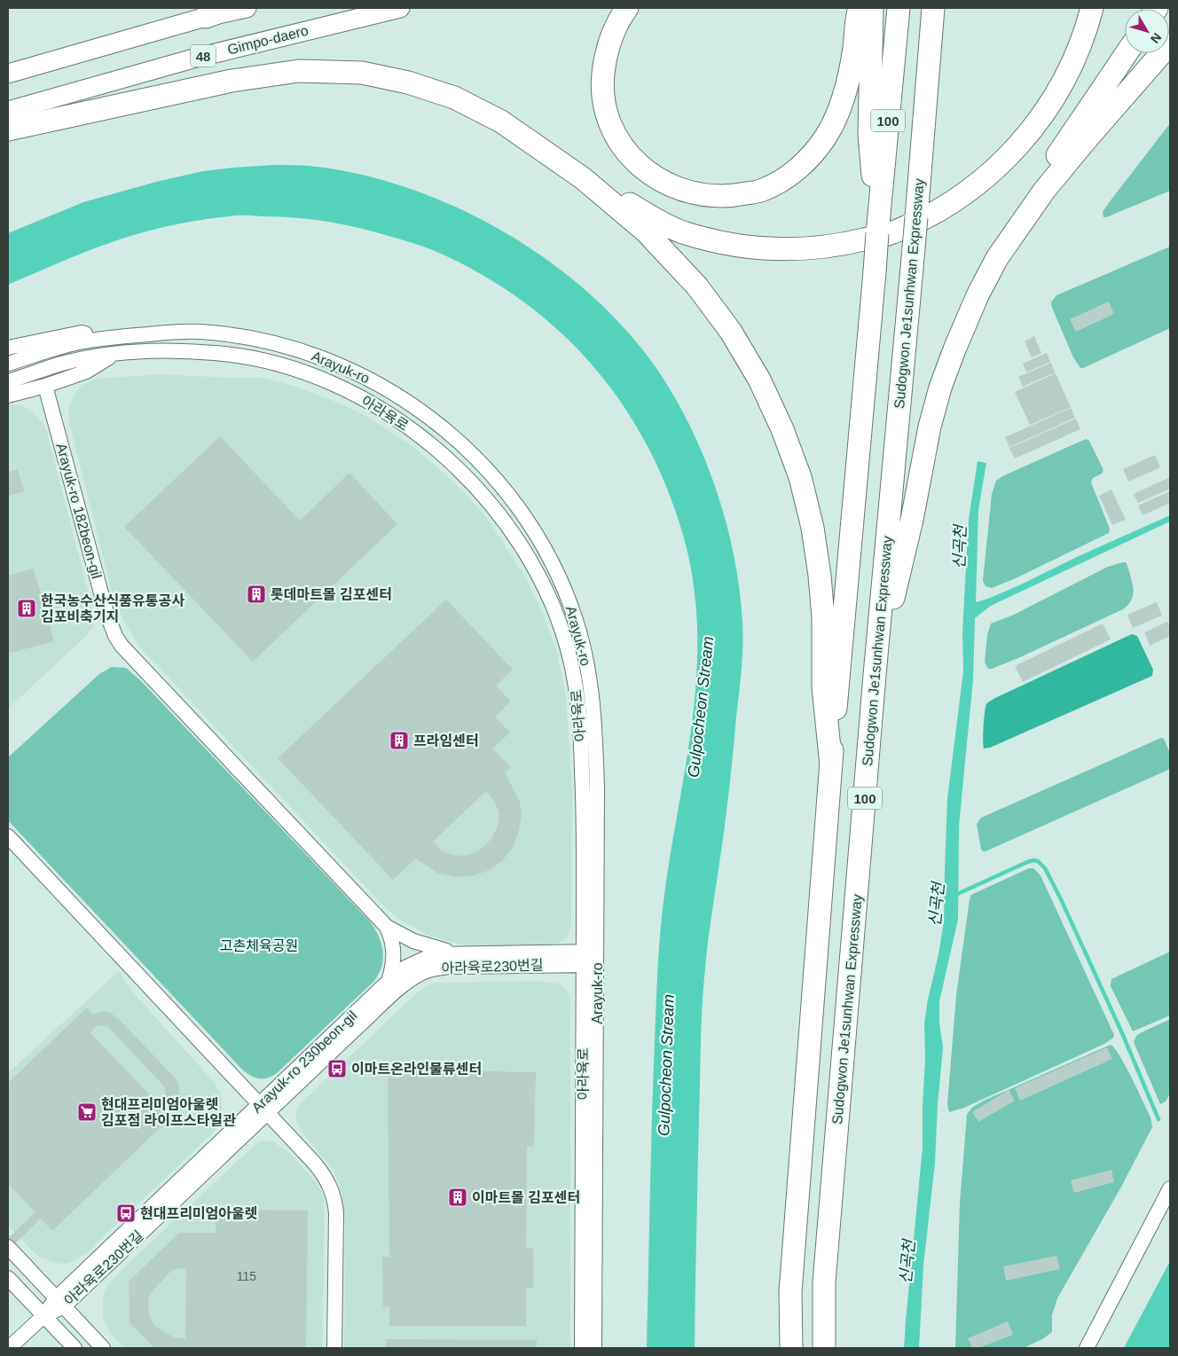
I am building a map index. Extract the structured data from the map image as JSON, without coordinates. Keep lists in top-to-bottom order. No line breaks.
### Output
{"streets":{"highway":["100","Sudogwon Je1sunhwan Expressway"],"main road":["Gimpo-daero","48"],"street":["Arayuk-ro","아라육로","Arayuk-ro 182beon-gil","아라육로230번길","Arayuk-ro 230beon-gil"]},"crossings":[["Arayuk-ro","아라육로"],["Arayuk-ro","아라육로230번길"],["Arayuk-ro","Arayuk-ro 230beon-gil"],["아라육로","아라육로230번길"],["아라육로","Arayuk-ro 230beon-gil"],["아라육로230번길","Arayuk-ro 230beon-gil"]],"water":["신곡천","Gulpocheon Stream"],"parks":["고촌체육공원"],"places":{"building":["롯데마트몰 김포센터","한국농수산식품유통공사 김포비축기지","프라임센터","이마트몰 김포센터"],"bus stop":["이마트온라인물류센터","현대프리미엄아울렛"],"supermarket":["현대프리미엄아울렛 김포점 라이프스타일관"]},"house_numbers":["115"],"north":"bottom right"}
